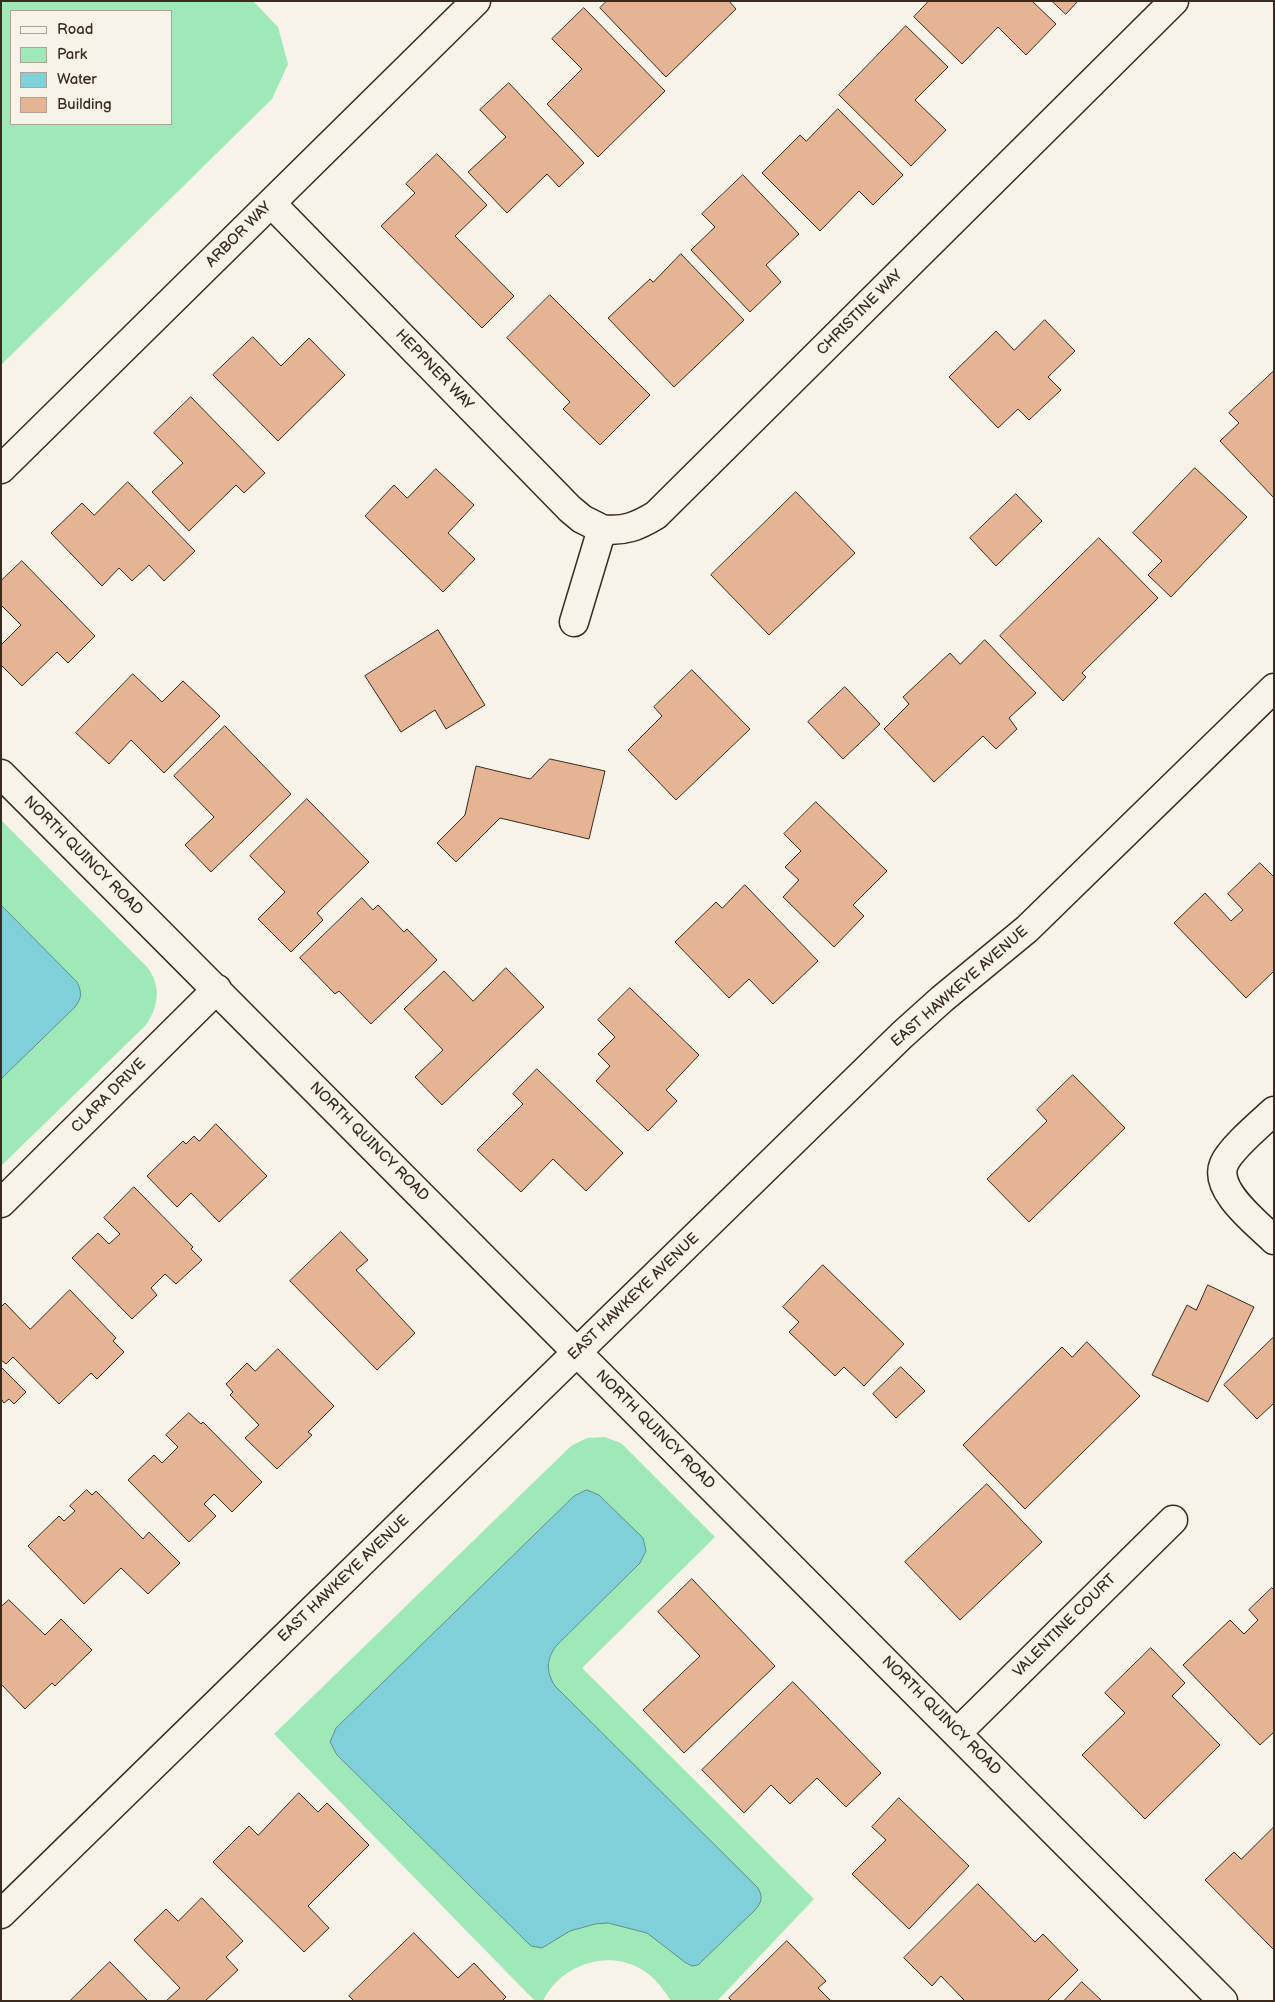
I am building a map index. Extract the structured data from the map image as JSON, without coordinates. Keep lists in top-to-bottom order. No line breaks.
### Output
{"streets":{"street":["ARBOR WAY","CHRISTINE WAY","HEPPNER WAY","NORTH QUINCY ROAD","EAST HAWKEYE AVENUE","CLARA DRIVE","VALENTINE COURT"]},"crossings":[["ARBOR WAY","HEPPNER WAY"],["CHRISTINE WAY","HEPPNER WAY"],["NORTH QUINCY ROAD","EAST HAWKEYE AVENUE"],["NORTH QUINCY ROAD","CLARA DRIVE"],["NORTH QUINCY ROAD","VALENTINE COURT"]],"legend":["Road","Park","Water","Building"]}
